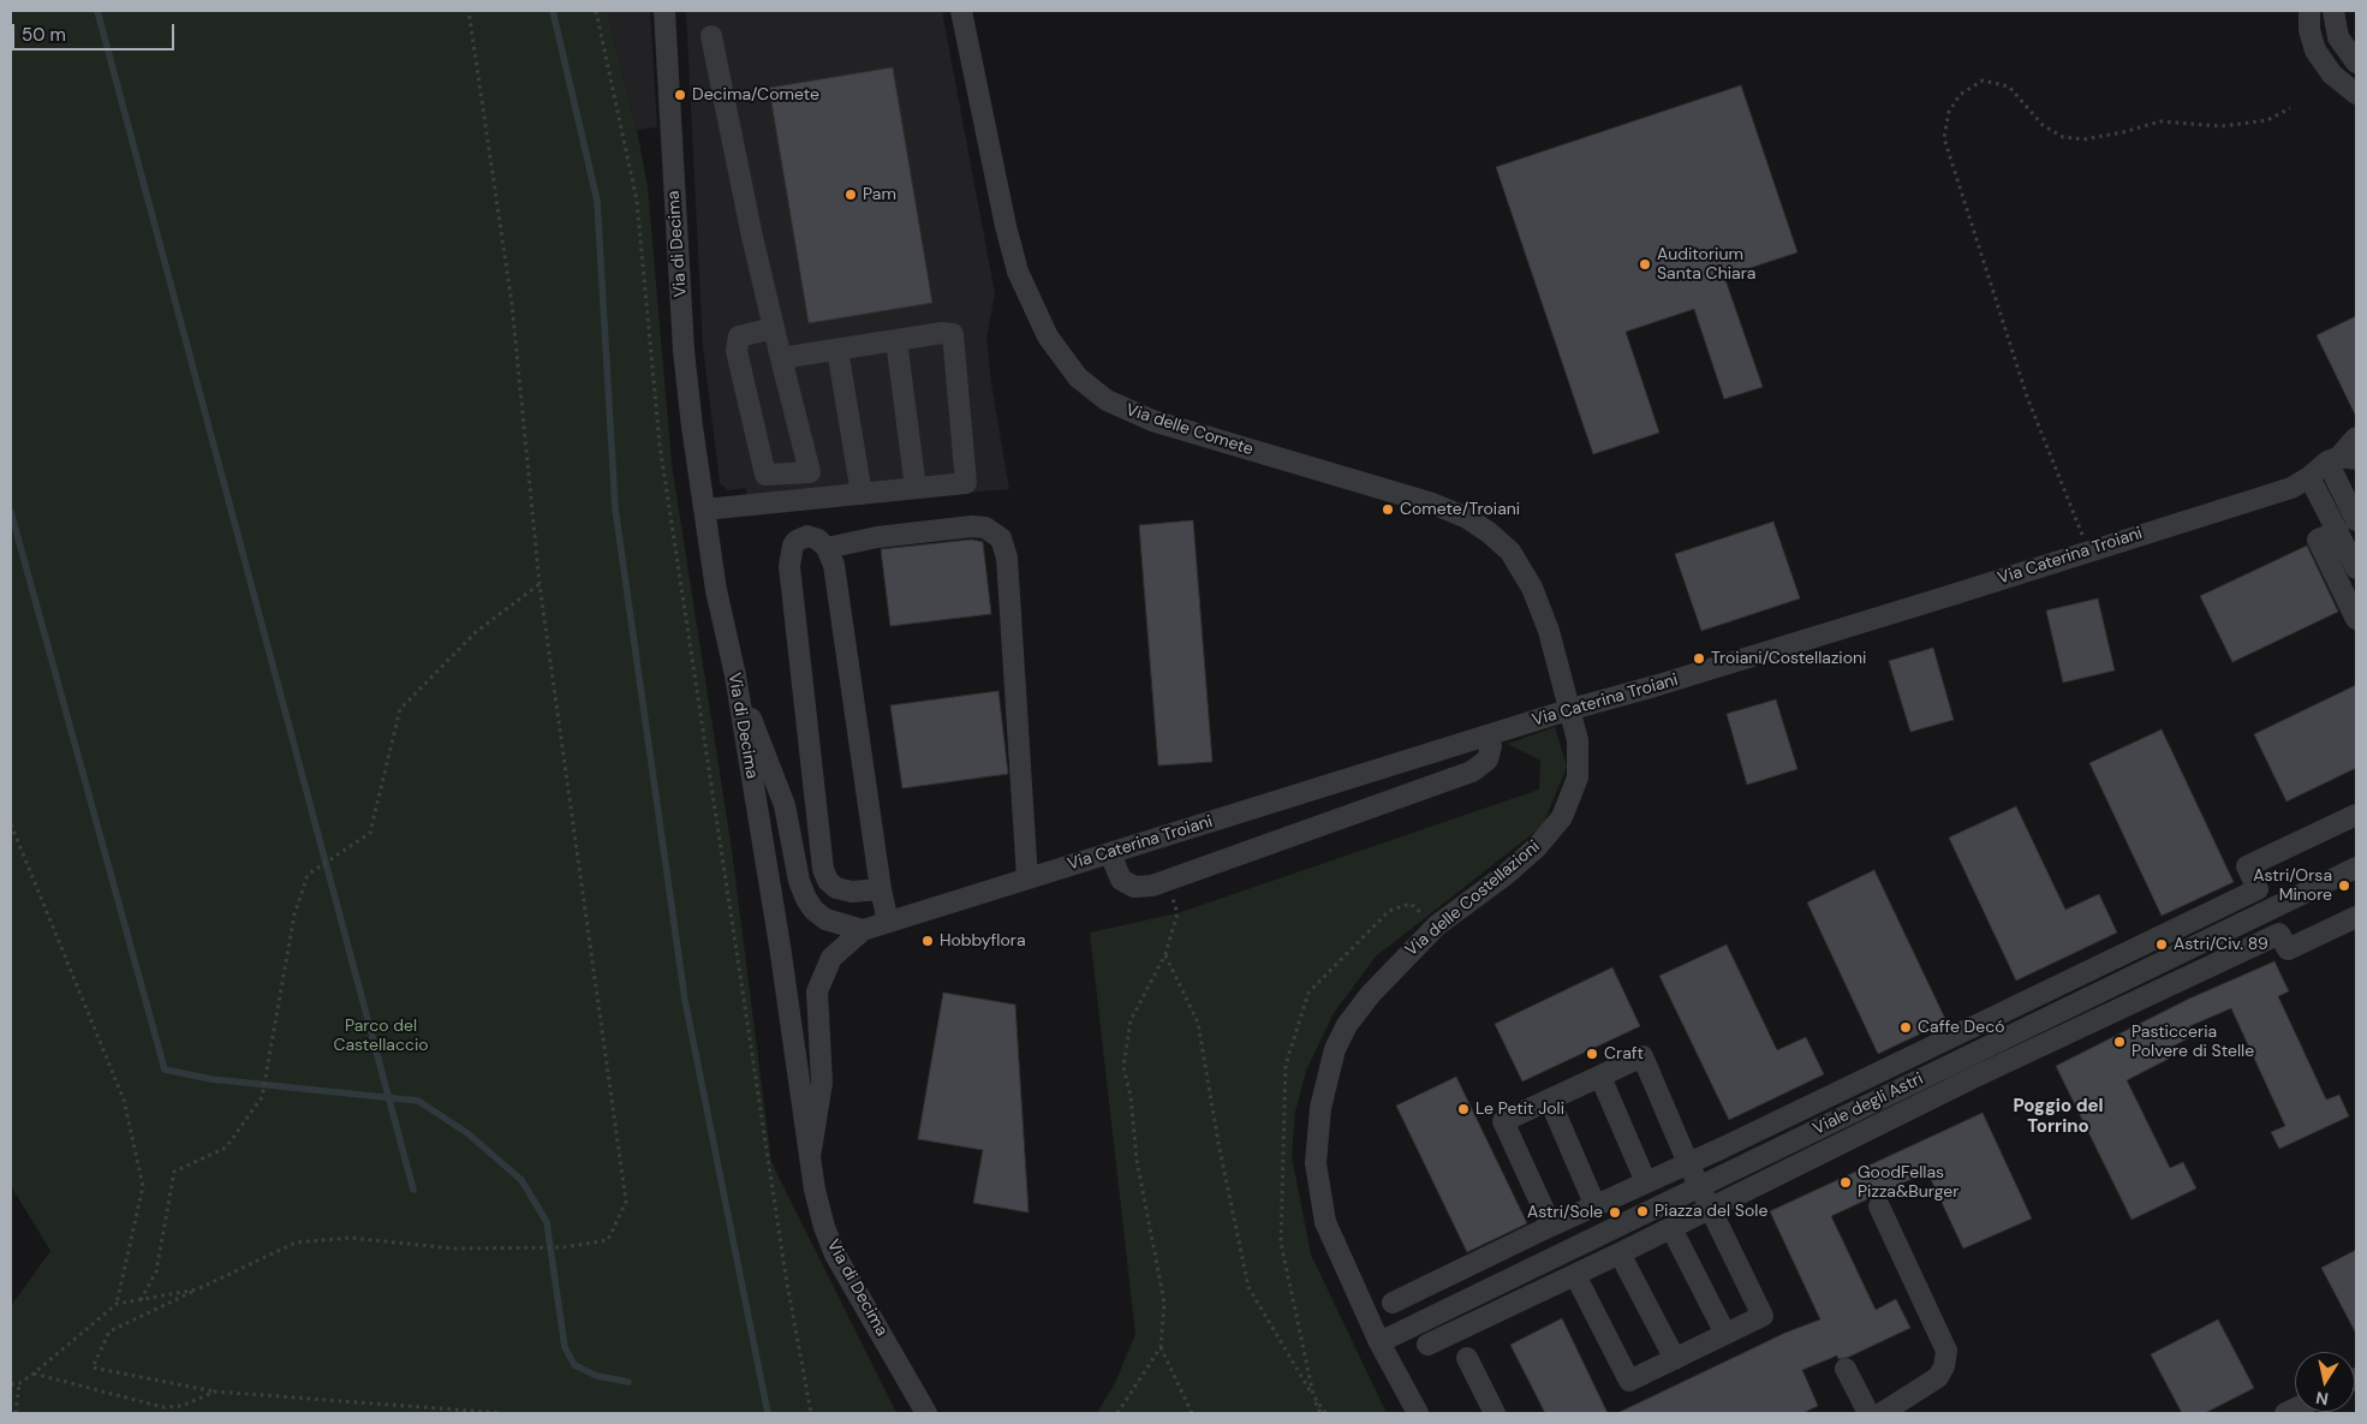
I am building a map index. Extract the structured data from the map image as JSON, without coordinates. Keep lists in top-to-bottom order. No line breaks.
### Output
{"streets":{"street":["Via di Decima","Via delle Comete","Via Caterina Troiani","Via delle Costellazioni","Viale degli Astri"]},"crossings":[["Via di Decima","Via Caterina Troiani"],["Via delle Comete","Via Caterina Troiani"],["Via delle Comete","Via delle Costellazioni"],["Via Caterina Troiani","Via delle Costellazioni"],["Via delle Costellazioni","Viale degli Astri"]],"districts":["Poggio del Torrino"],"parks":["Parco del Castellaccio"],"places":["Decima/Comete","Pam","Auditorium Santa Chiara","Comete/Troiani","Troiani/Costellazioni","Astri/Orsa Minore","Hobbyflora","Astri/Civ. 89","Caffe Decó","Pasticceria Polvere di Stelle","Craft","Le Petit Joli","GoodFellas Pizza&Burger","Piazza del Sole","Astri/Sole"],"scale_bar":"50 m","north":"bottom"}
